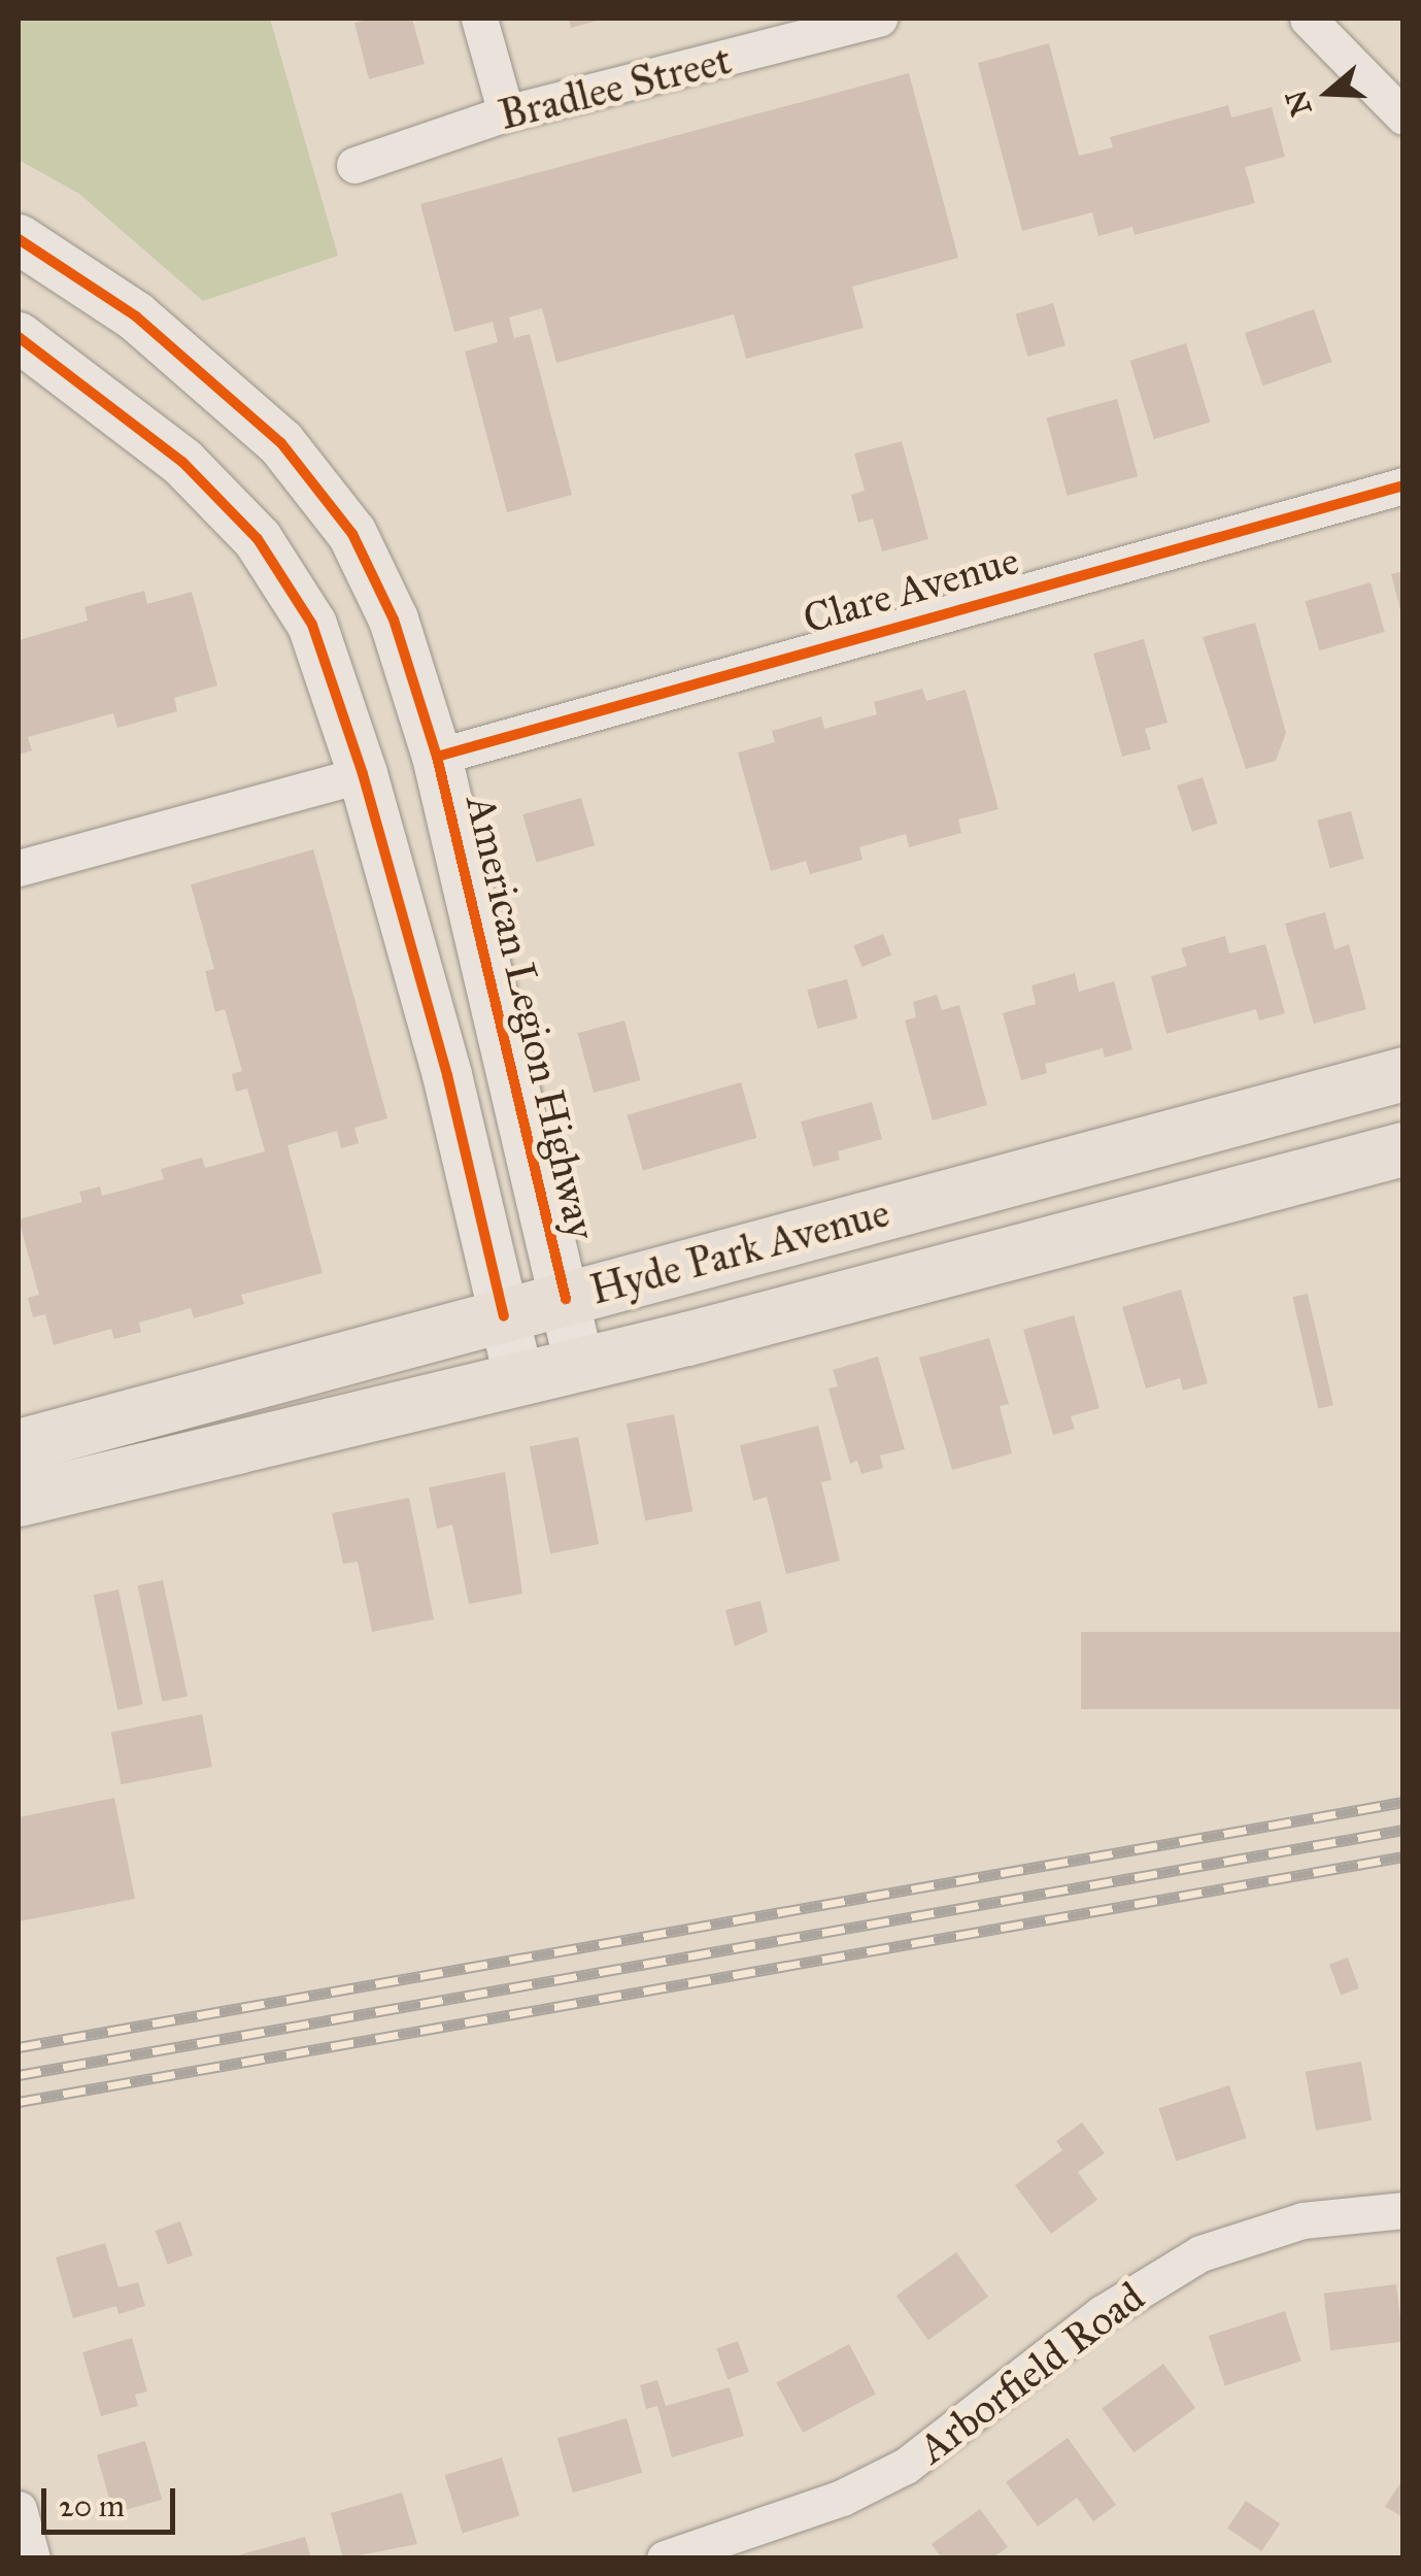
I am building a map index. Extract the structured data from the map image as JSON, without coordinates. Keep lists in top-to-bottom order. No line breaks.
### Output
{"streets":{"main road":["American Legion Highway","Hyde Park Avenue"],"street":["Bradlee Street","Clare Avenue","Arborfield Road"]},"crossings":[["Clare Avenue","American Legion Highway"],["American Legion Highway","Hyde Park Avenue"]],"scale_bar":"20 m","north":"left"}
